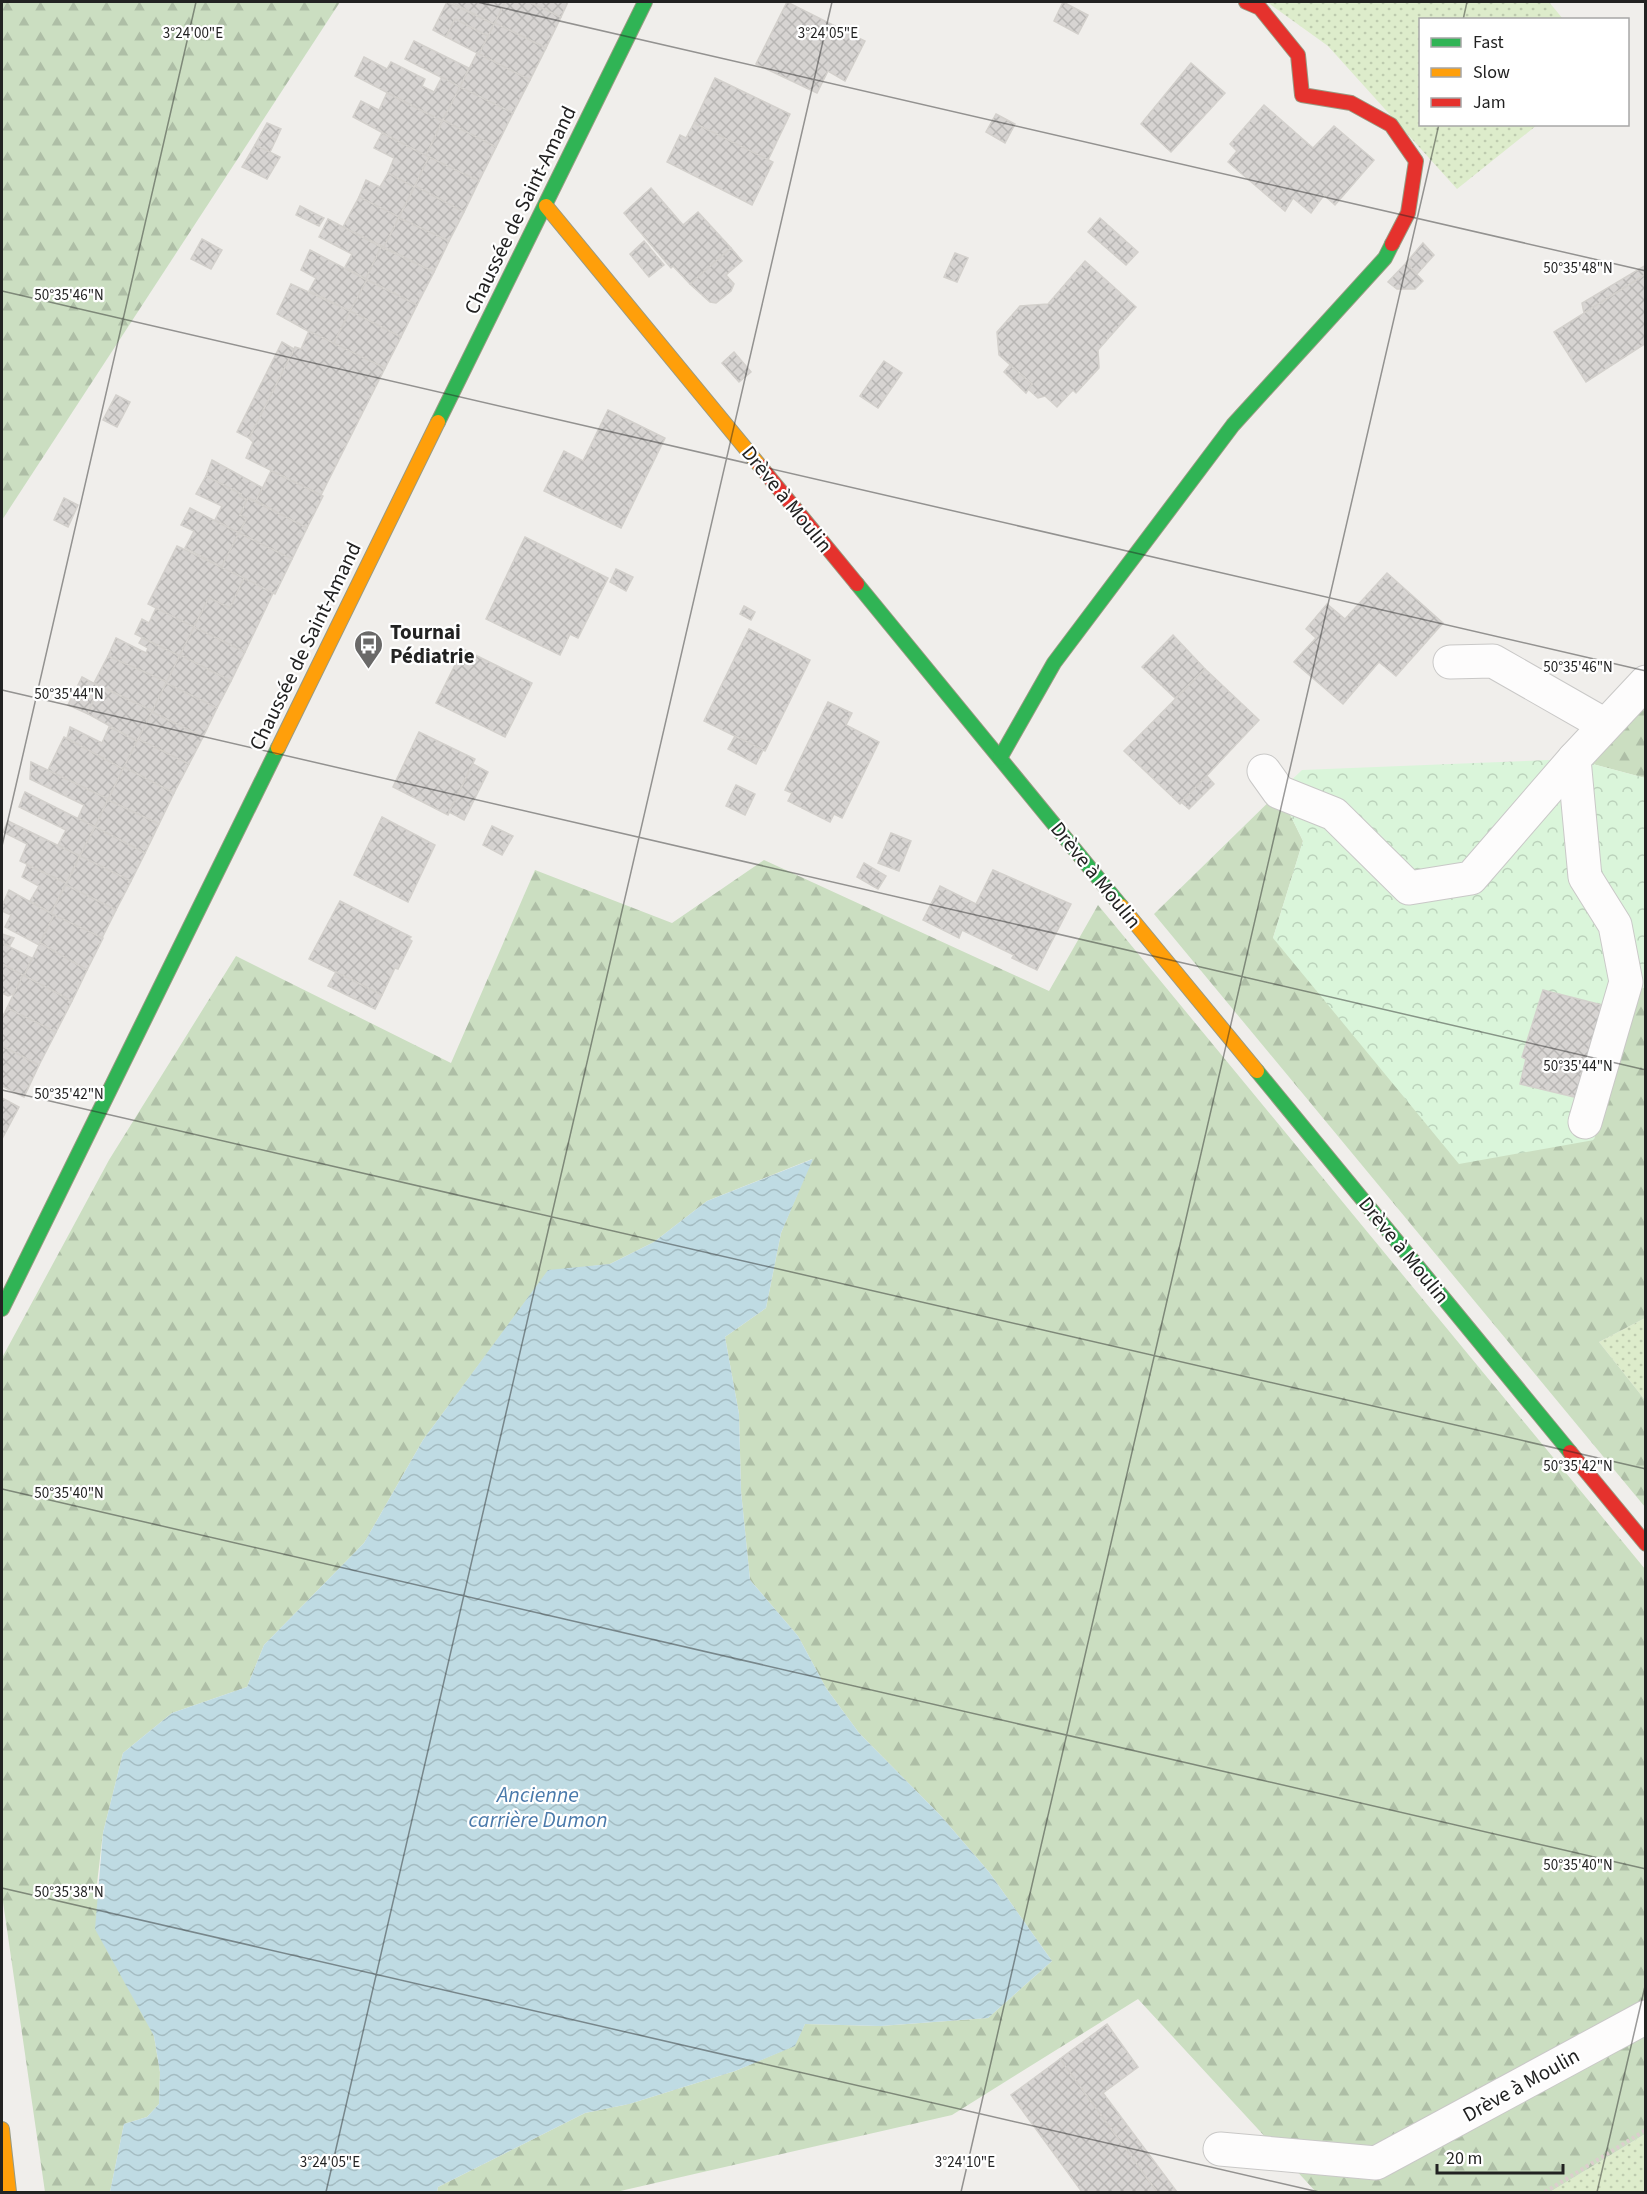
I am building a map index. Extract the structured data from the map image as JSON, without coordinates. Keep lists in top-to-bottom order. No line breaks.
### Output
{"streets":{"street":["Chaussée de Saint-Amand","Drève à Moulin"]},"crossings":[["Chaussée de Saint-Amand","Drève à Moulin"]],"water":["Ancienne carrière Dumon"],"places":{"bus stop":["Tournai Pédiatrie"]},"legend":["Fast","Slow","Jam"],"scale_bar":"20 m","coordinates":["3°24'00\"E","3°24'05\"E","50°35'48\"N","50°35'46\"N","50°35'44\"N","50°35'42\"N","50°35'40\"N","50°35'38\"N","3°24'10\"E"]}
